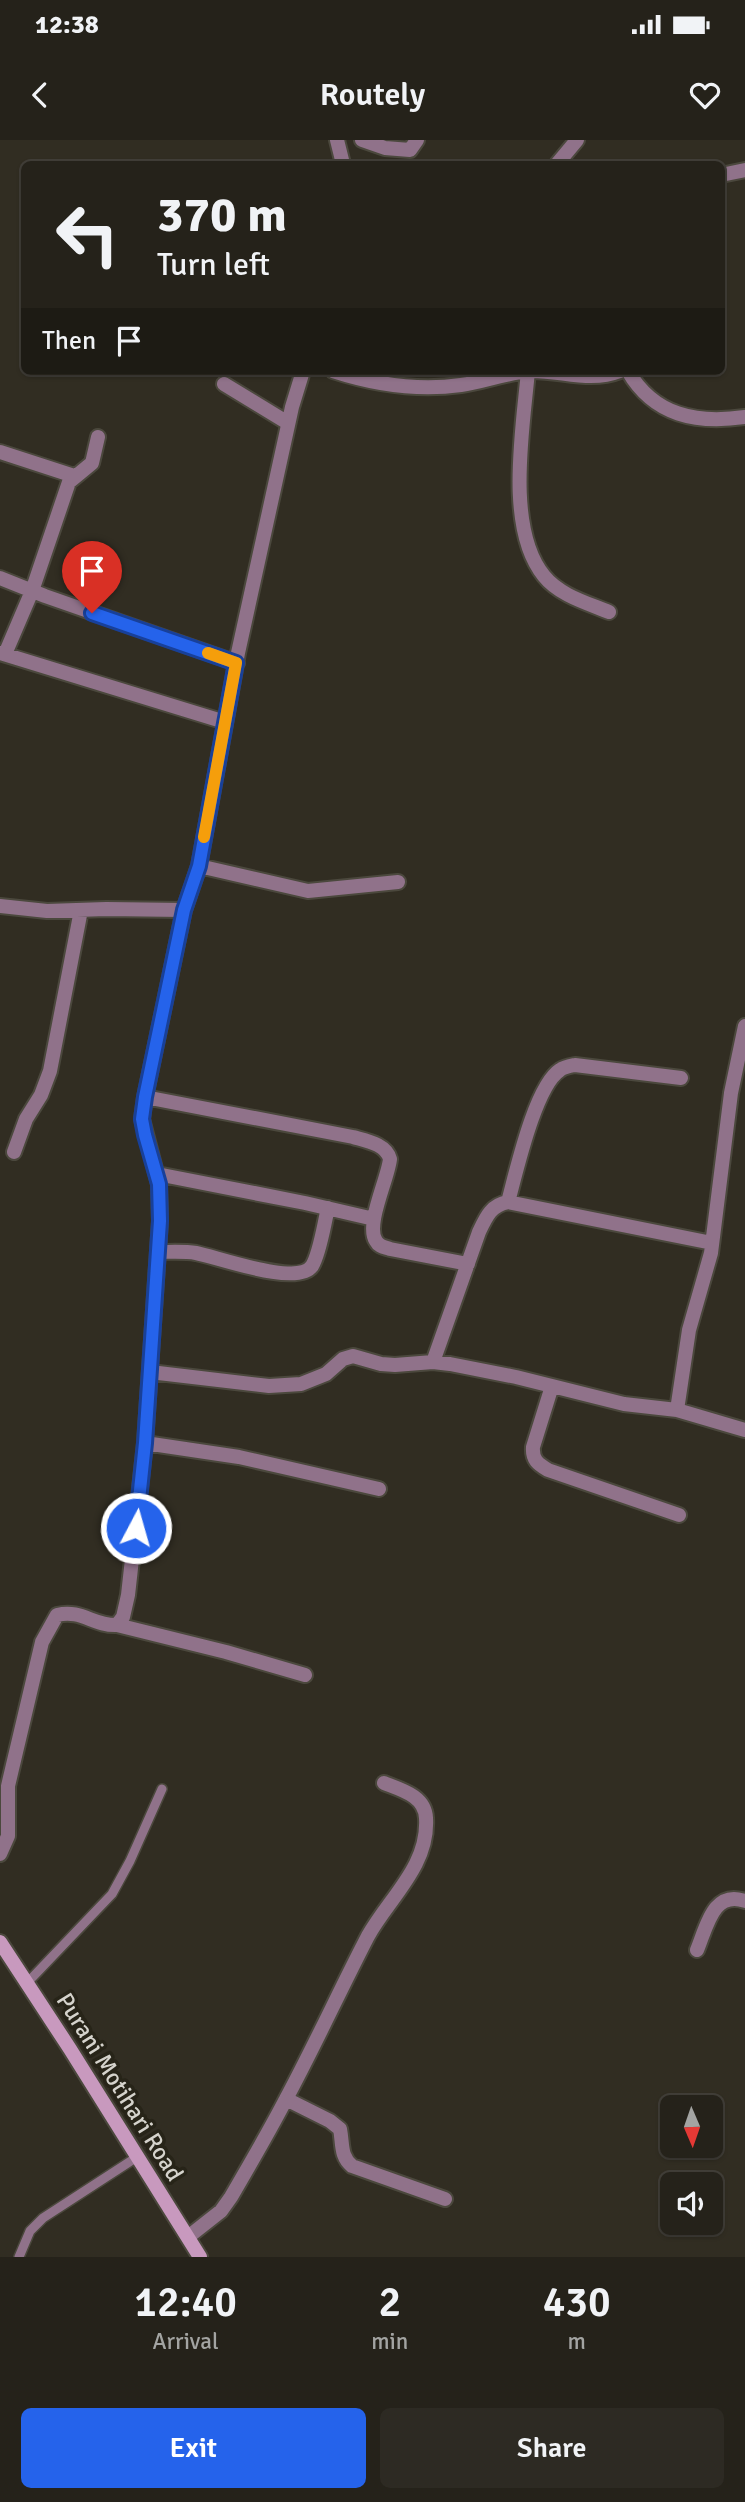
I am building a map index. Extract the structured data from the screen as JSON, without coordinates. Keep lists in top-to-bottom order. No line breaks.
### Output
{"streets":{"main road":["Purani Motihari Road"]},"north":"bottom","page":{"status":"12:38","header":"Routely","turn":["370 m","Turn left"],"then":"Then","eta":["12:40","Arrival","2","min","430","m"],"buttons":["Exit","Share"]}}
